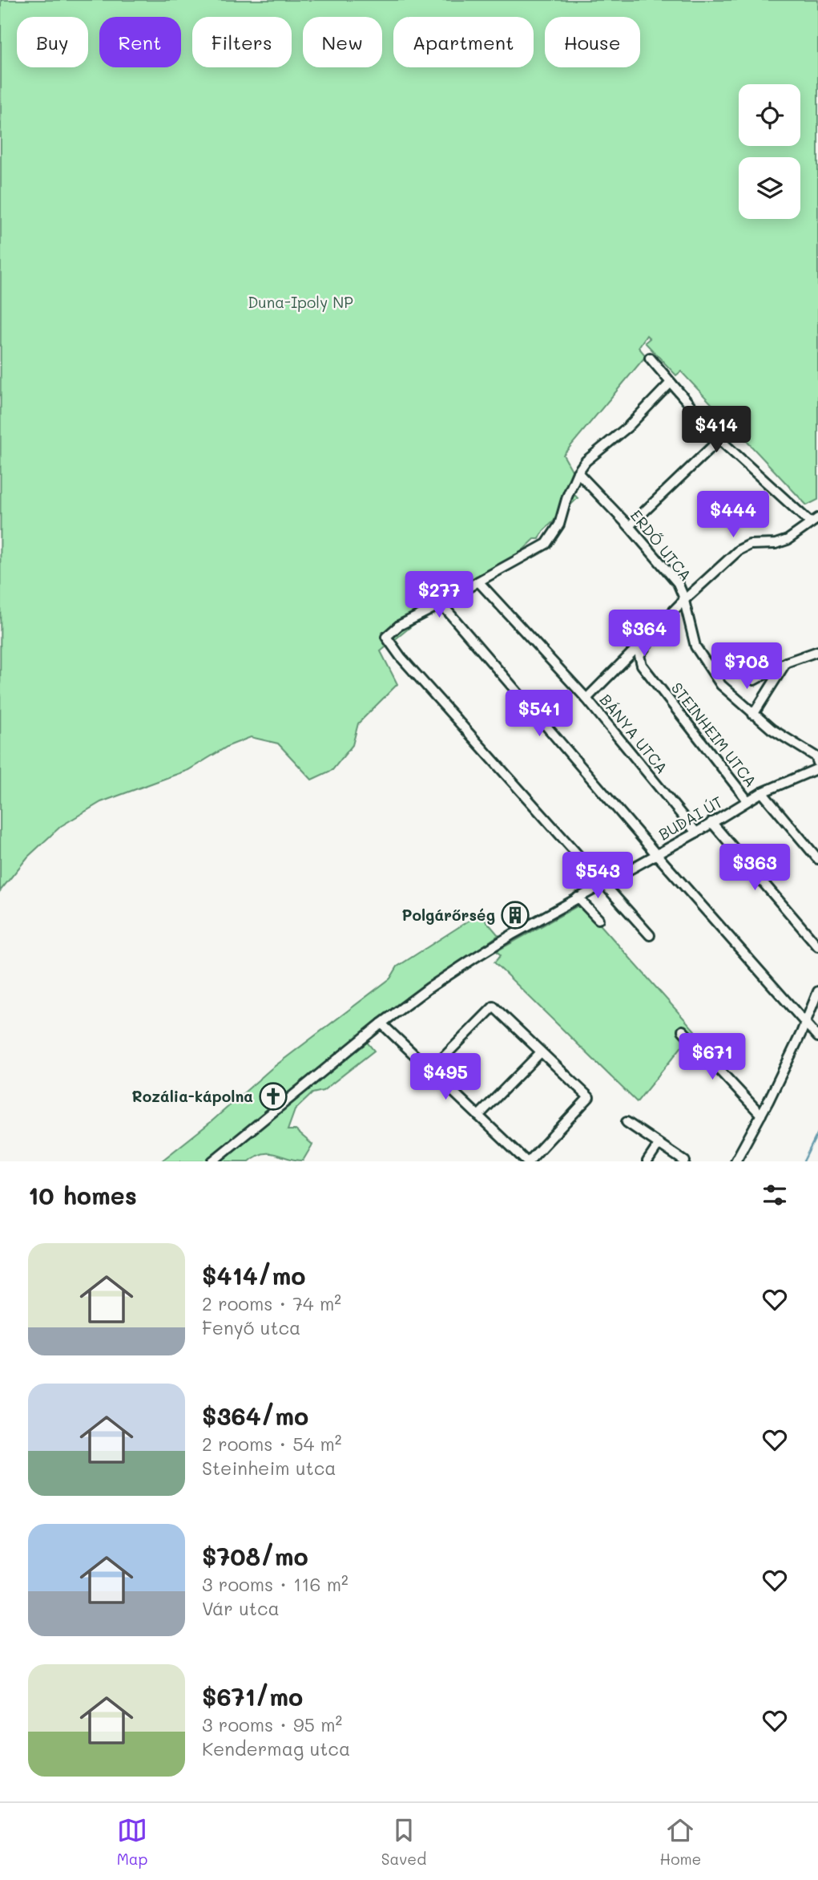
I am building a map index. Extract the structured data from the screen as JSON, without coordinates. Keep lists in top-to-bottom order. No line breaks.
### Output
{"streets":{"street":["ERDŐ UTCA","BÁNYA UTCA","STEINHEIM UTCA","BUDAI ÚT"]},"crossings":[["BÁNYA UTCA","BUDAI ÚT"],["STEINHEIM UTCA","BUDAI ÚT"]],"parks":["Duna-Ipoly NP"],"places":{"building":["Polgárőrség"],"church":["Rozália-kápolna"]},"page":{"chip":["Buy","Rent","Filters","New","Apartment","House"],"price":["$414","$444","$277","$364","$708","$541","$363","$543","$671","$495"],"heading":"10 homes","list":[{"name":"$414/mo","note":"2 rooms · 74 m² · Fenyő utca"},{"name":"$364/mo","note":"2 rooms · 54 m² · Steinheim utca"},{"name":"$708/mo","note":"3 rooms · 116 m² · Vár utca"},{"name":"$671/mo","note":"3 rooms · 95 m² · Kendermag utca"}],"tabs":["Map","Saved","Home"]}}
